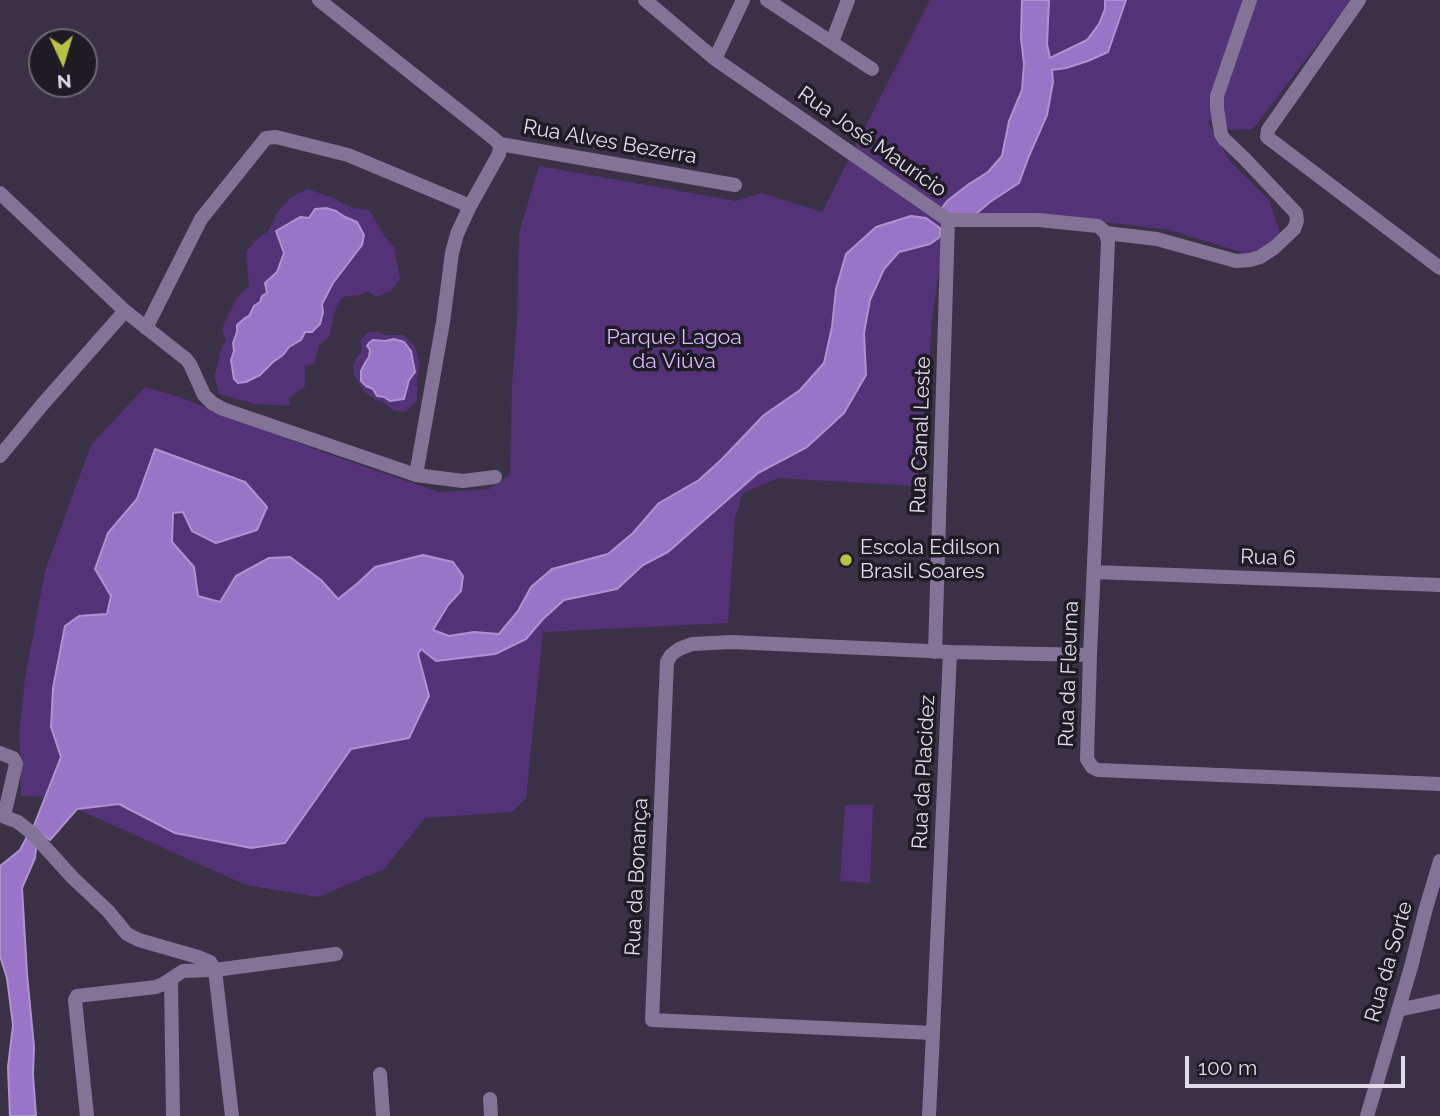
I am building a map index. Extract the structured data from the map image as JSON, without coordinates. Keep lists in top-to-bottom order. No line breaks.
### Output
{"streets":{"street":["Rua Alves Bezerra","Rua José Maurício","Rua Canal Leste","Rua 6","Rua da Fleuma","Rua da Placidez","Rua da Bonança","Rua da Sorte"]},"crossings":[["Rua José Maurício","Rua Canal Leste"],["Rua José Maurício","Rua da Fleuma"],["Rua Canal Leste","Rua da Bonança"],["Rua 6","Rua da Fleuma"],["Rua da Placidez","Rua da Bonança"]],"parks":["Parque Lagoa da Viúva"],"places":["Escola Edilson Brasil Soares"],"scale_bar":"100 m","north":"bottom"}
